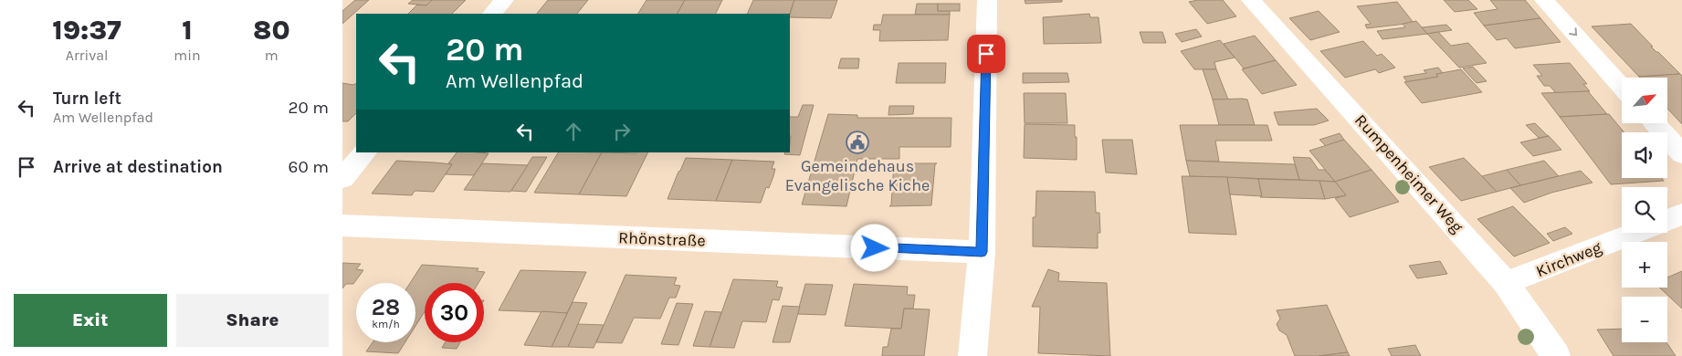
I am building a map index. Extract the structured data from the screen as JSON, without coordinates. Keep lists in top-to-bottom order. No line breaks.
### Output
{"streets":{"street":["Rumpenheimer Weg","Rhönstraße","Kirchweg"]},"crossings":[["Rumpenheimer Weg","Kirchweg"]],"places":{"public building":["Gemeindehaus Evangelische Kiche"]},"north":"top right","page":{"eta":["19:37","Arrival","1","min","80","m"],"turn":["20 m","Am Wellenpfad"],"list":[{"name":"Turn left","note":"Am Wellenpfad","value":"20 m"},{"name":"Arrive at destination","value":"60 m"}],"map_buttons":["+","−"],"speed":"28 km/h","limit":"30","buttons":["Exit","Share"]}}
